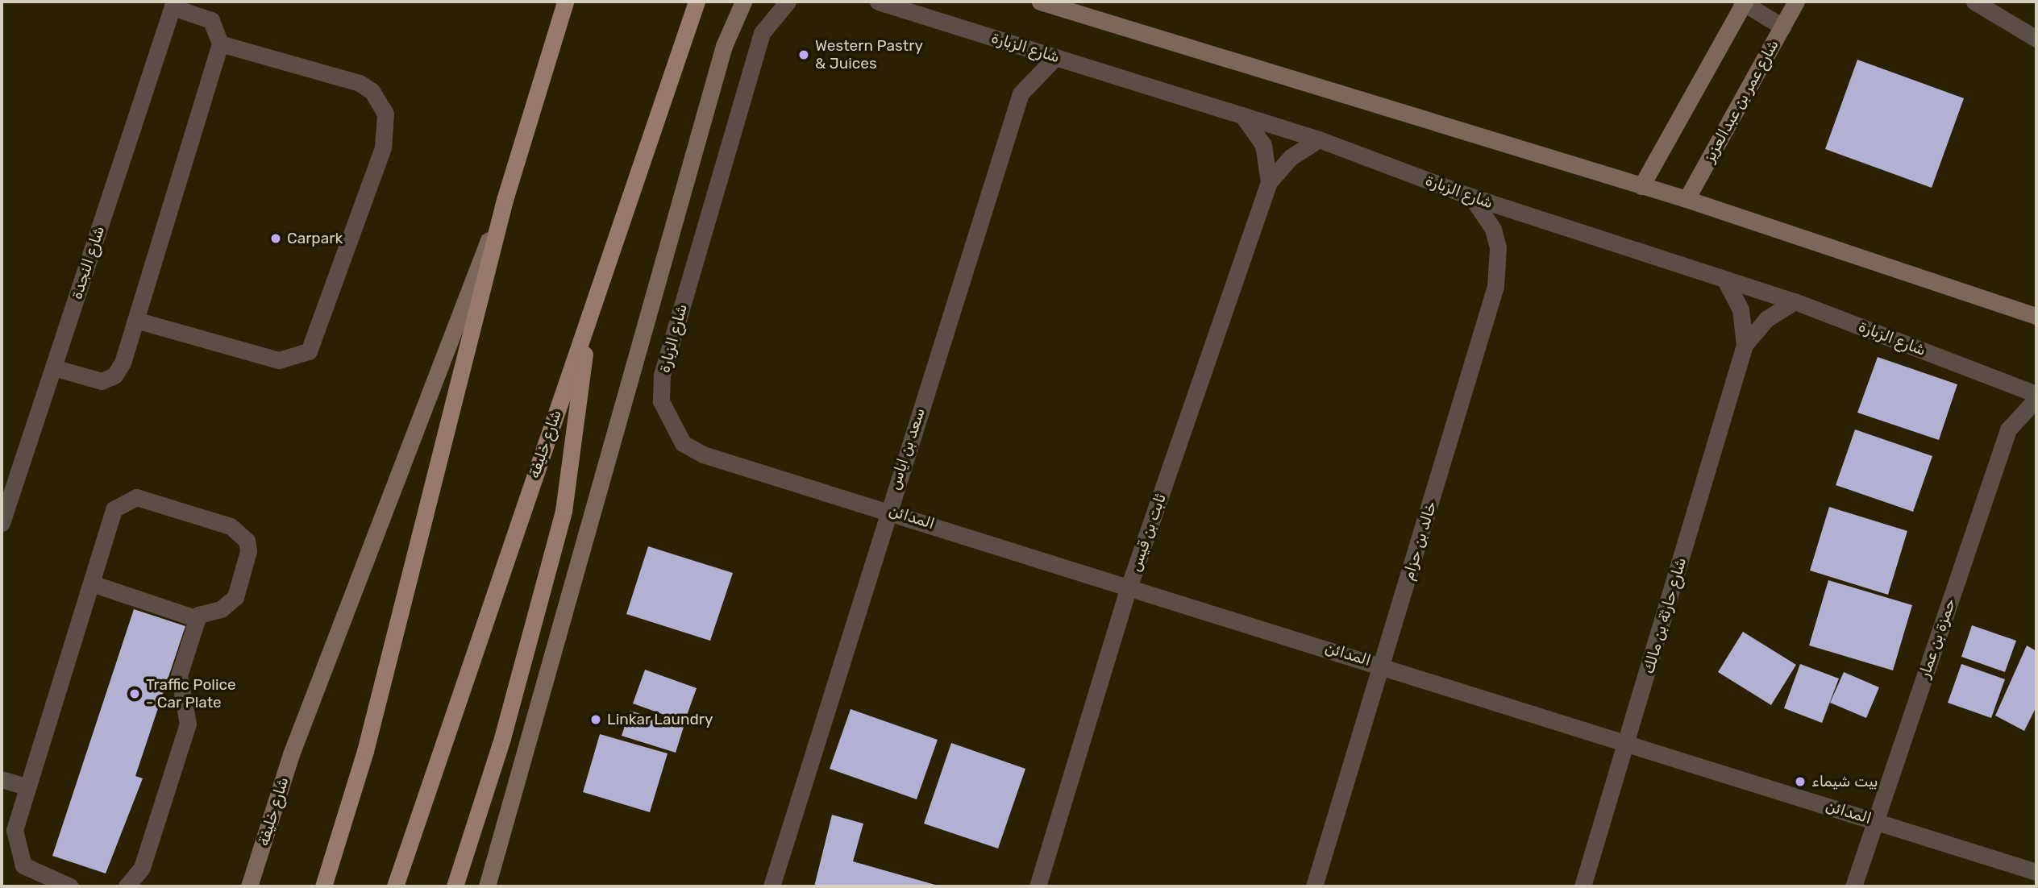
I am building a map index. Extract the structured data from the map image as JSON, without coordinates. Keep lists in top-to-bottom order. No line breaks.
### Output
{"streets":{"main road":["شارع خليفة"],"street":["شارع الزبارة","شارع عمر بن عبدالعزيز","شارع النجدة","سعد بن اياس","المدائن","ثابت بن قيس","خالد بن حزام","شارع حارثة بن مالك","حمزة بن عمار"]},"crossings":[["شارع الزبارة","سعد بن اياس"],["شارع الزبارة","المدائن"],["شارع الزبارة","خالد بن حزام"],["شارع الزبارة","شارع حارثة بن مالك"],["سعد بن اياس","المدائن"],["المدائن","ثابت بن قيس"],["المدائن","خالد بن حزام"],["المدائن","شارع حارثة بن مالك"],["المدائن","حمزة بن عمار"]],"places":["Western Pastry & Juices","Carpark","Traffic Police - Car Plate","Linkar Laundry","بيت شيماء"]}
